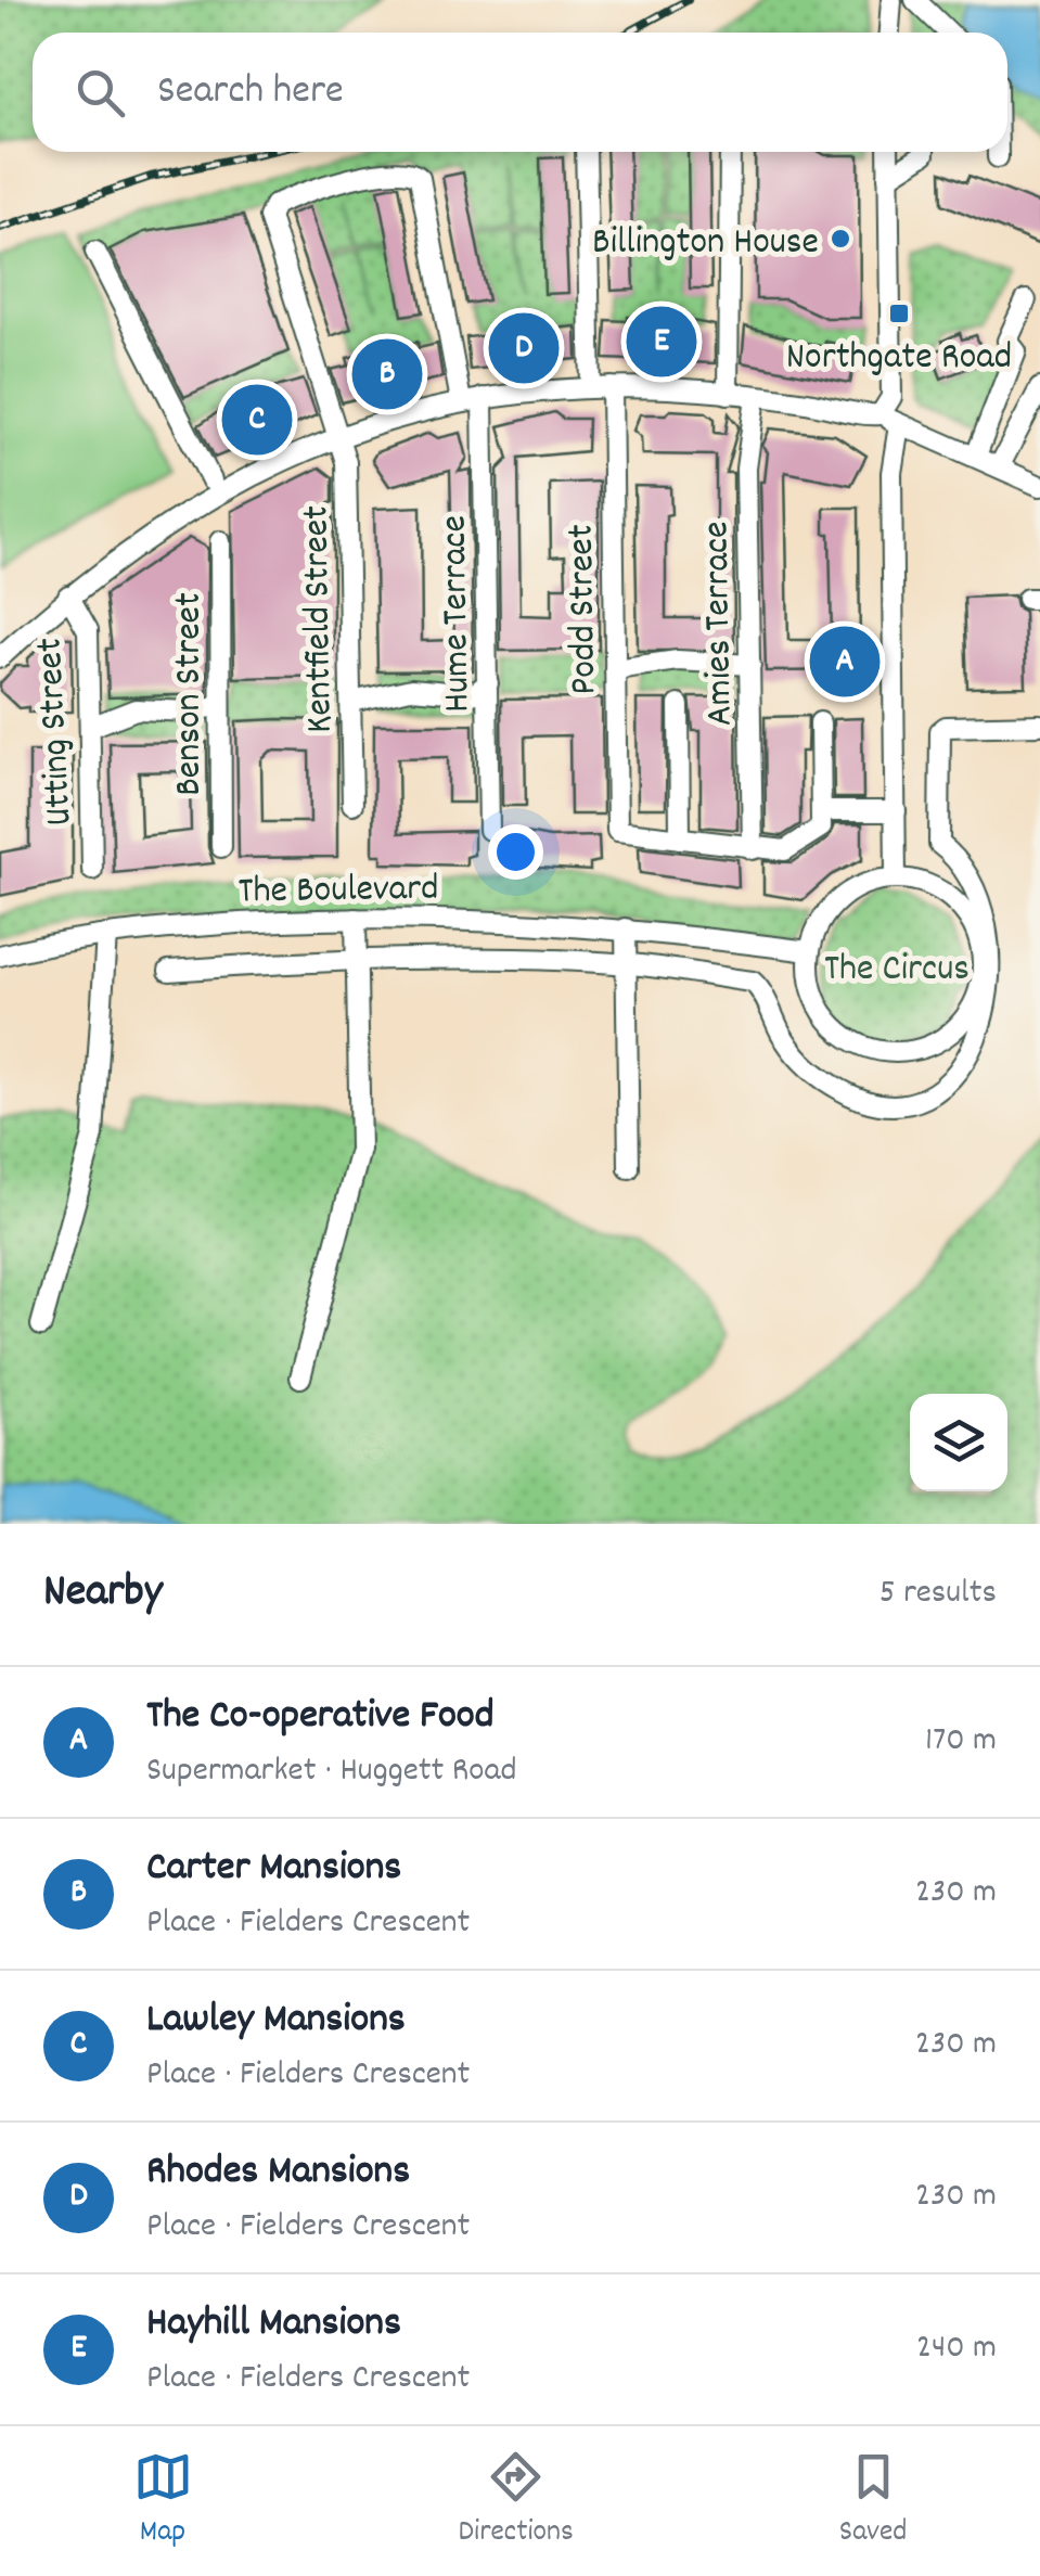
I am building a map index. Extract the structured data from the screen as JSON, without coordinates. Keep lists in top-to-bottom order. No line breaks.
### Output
{"streets":{"street":["Podd Street","Hume Terrace","Kentfield Street","Amies Terrace","Benson Street","Utting Street","The Boulevard"]},"crossings":[["Hume Terrace","Kentfield Street"]],"parks":["The Circus"],"places":{"other":["Billington House"],"transit":["Northgate Road"]},"page":{"search":"Search here","pins":["E","D","B","C","A"],"heading":["Nearby","5 results"],"list":[{"mark":"A","name":"The Co-operative Food","note":"Supermarket · Huggett Road","value":"170 m"},{"mark":"B","name":"Carter Mansions","note":"Place · Fielders Crescent","value":"230 m"},{"mark":"C","name":"Lawley Mansions","note":"Place · Fielders Crescent","value":"230 m"},{"mark":"D","name":"Rhodes Mansions","note":"Place · Fielders Crescent","value":"230 m"},{"mark":"E","name":"Hayhill Mansions","note":"Place · Fielders Crescent","value":"240 m"}],"nav":["Map","Directions","Saved"]}}
